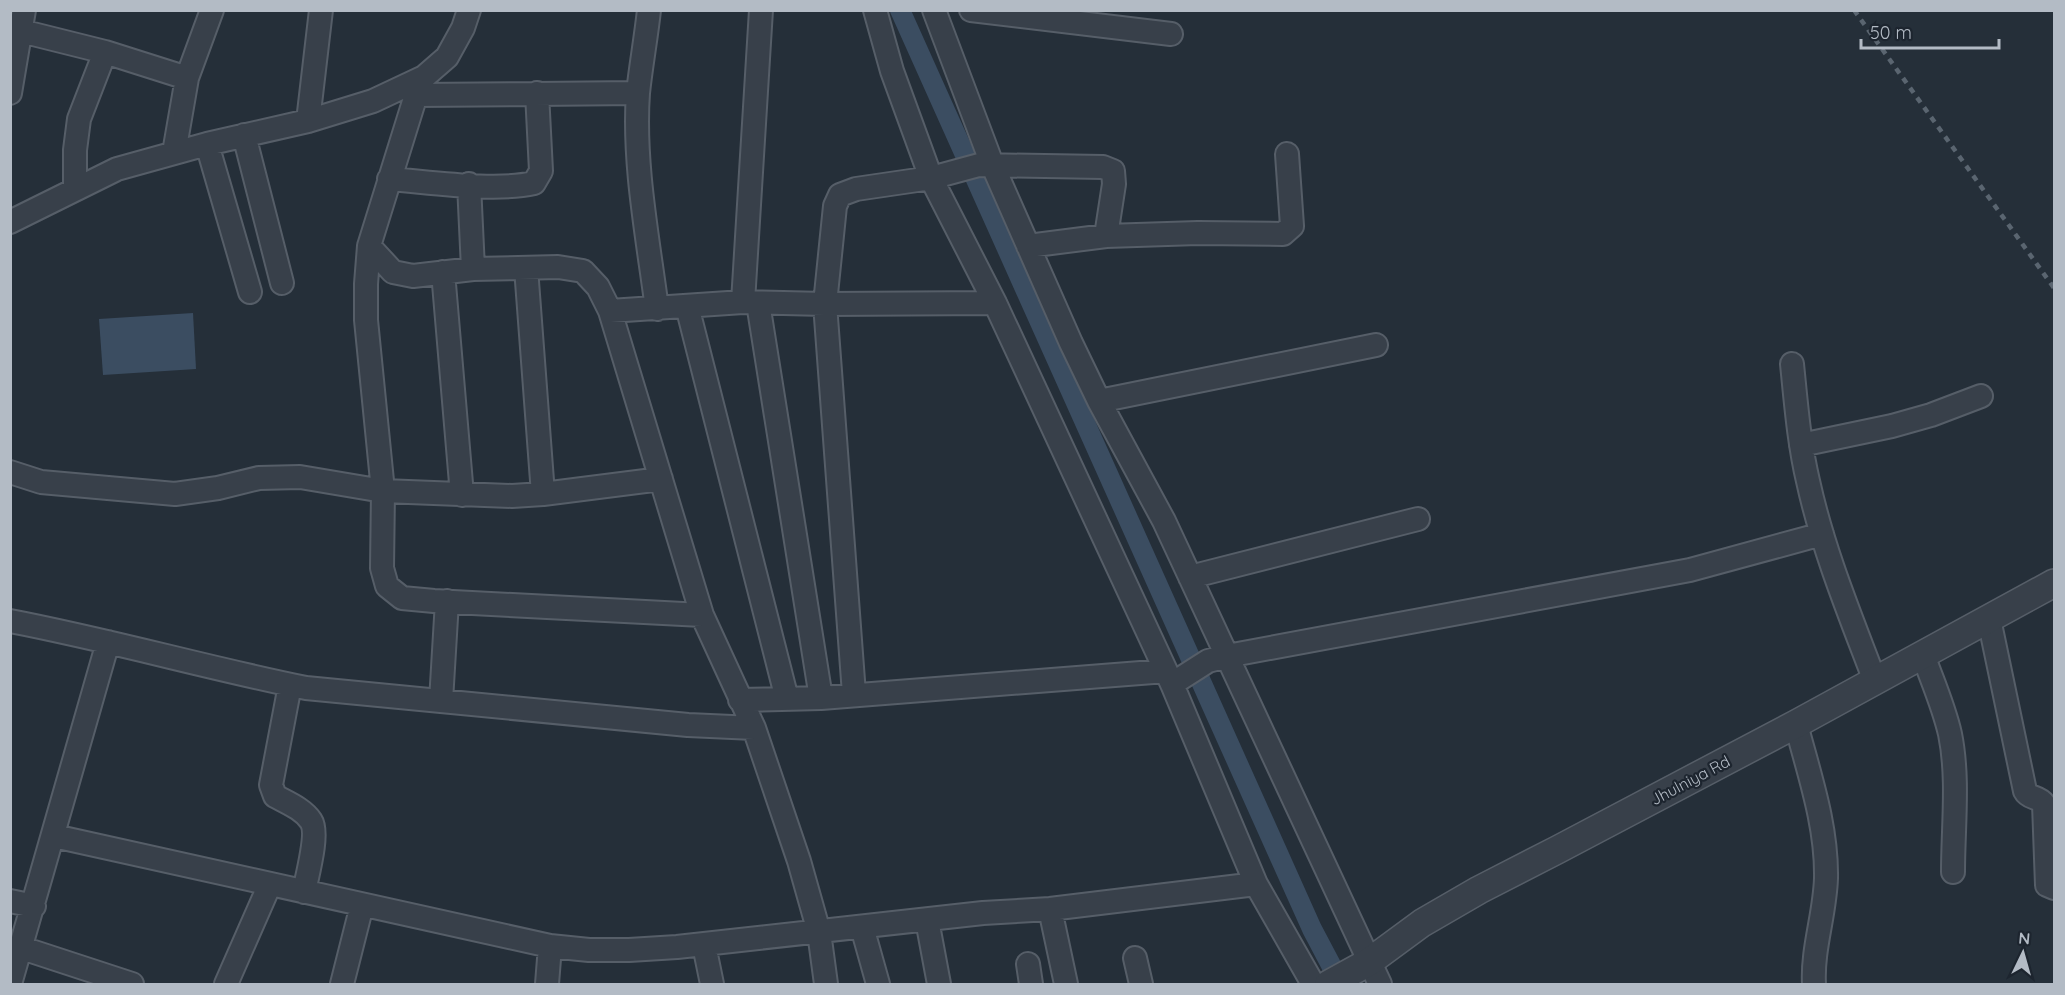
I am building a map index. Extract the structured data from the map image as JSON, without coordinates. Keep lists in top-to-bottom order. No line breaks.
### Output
{"streets":{"street":["Jhulniya Rd"]},"scale_bar":"50 m","north":"top"}
